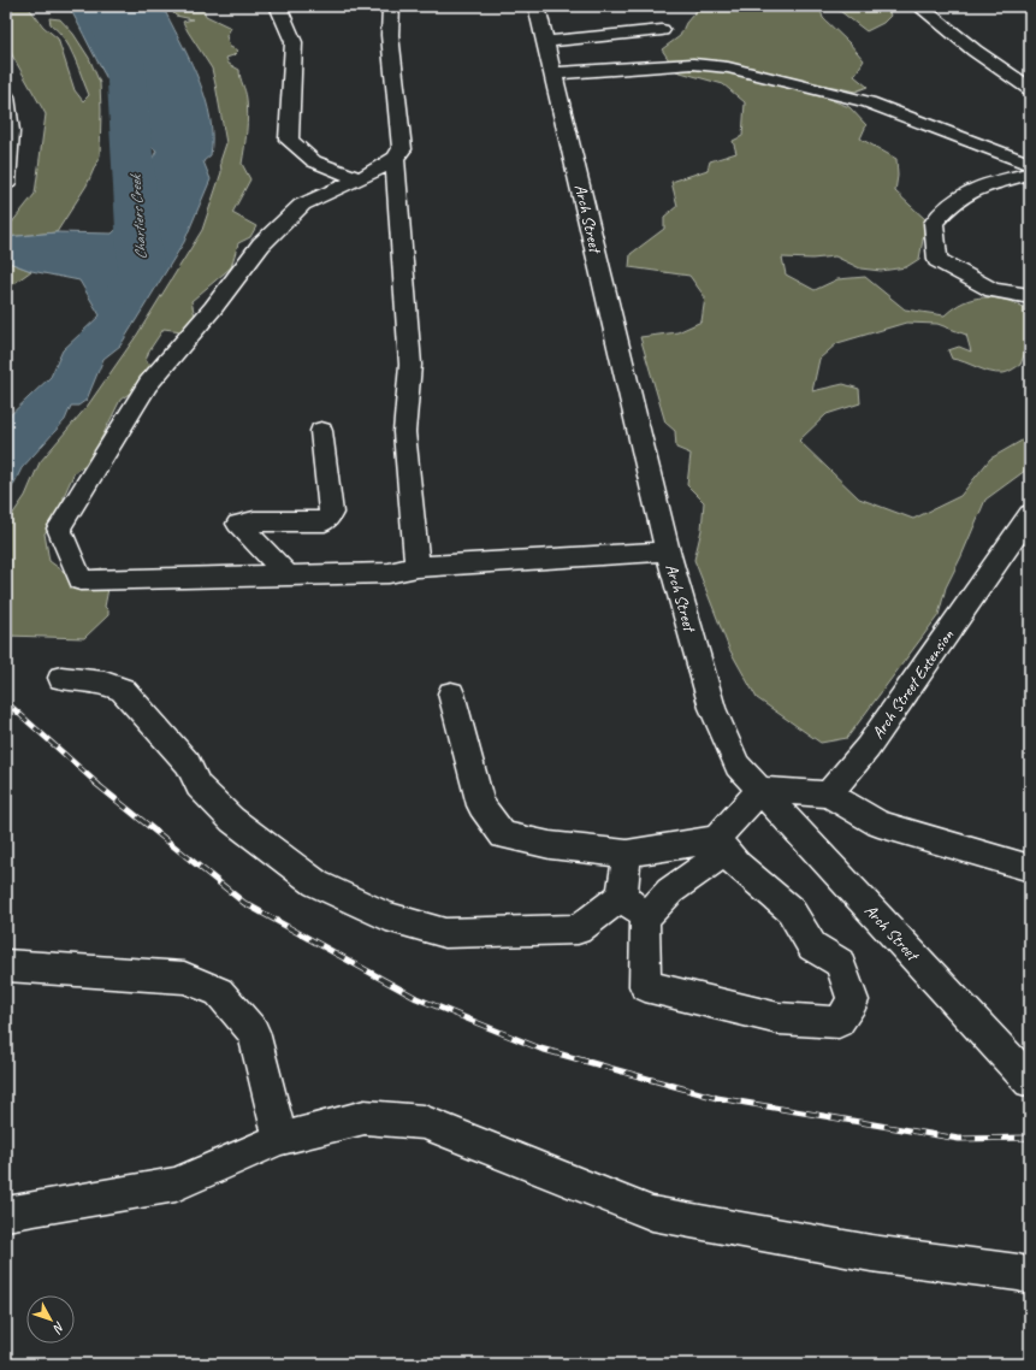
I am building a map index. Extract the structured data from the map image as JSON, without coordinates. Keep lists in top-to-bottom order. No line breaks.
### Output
{"streets":{"street":["Arch Street","Arch Street Extension"]},"water":["Chartiers Creek"],"north":"bottom right"}
